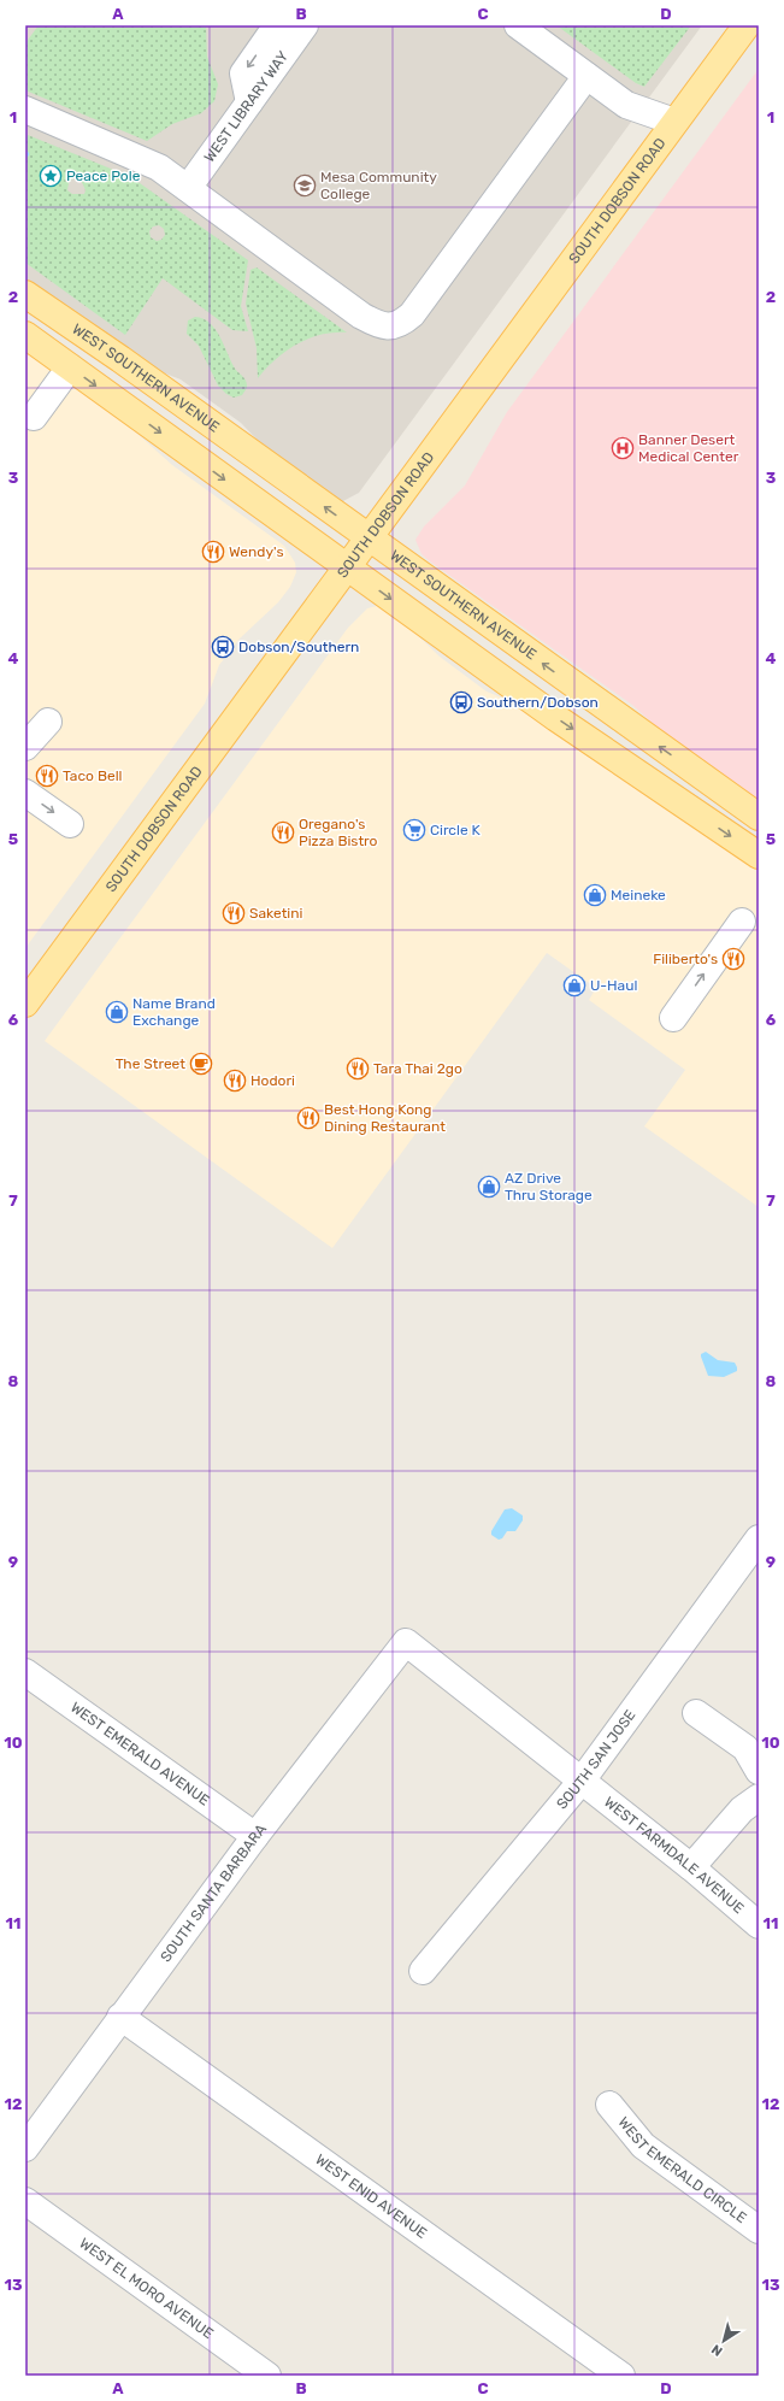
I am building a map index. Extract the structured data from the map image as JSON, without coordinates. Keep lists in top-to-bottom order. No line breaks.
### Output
{"streets":{"main road":["SOUTH DOBSON ROAD","WEST SOUTHERN AVENUE"],"street":["WEST LIBRARY WAY","WEST EMERALD AVENUE","SOUTH SAN JOSE","WEST FARMDALE AVENUE","SOUTH SANTA BARBARA","WEST EMERALD CIRCLE","WEST ENID AVENUE","WEST EL MORO AVENUE"]},"crossings":[["SOUTH DOBSON ROAD","WEST SOUTHERN AVENUE"],["WEST EMERALD AVENUE","SOUTH SANTA BARBARA"],["SOUTH SAN JOSE","WEST FARMDALE AVENUE"],["WEST FARMDALE AVENUE","SOUTH SANTA BARBARA"],["SOUTH SANTA BARBARA","WEST ENID AVENUE"]],"places":{"place":["Peace Pole"],"school or university":["Mesa Community College"],"hospital":["Banner Desert Medical Center"],"restaurant":["Wendy's","Taco Bell","Oregano's Pizza Bistro","Saketini","Filiberto's","Tara Thai 2go","Hodori","Best Hong Kong Dining Restaurant"],"bus stop":["Dobson/Southern","Southern/Dobson"],"supermarket":["Circle K"],"shop":["Meineke","U-Haul","Name Brand Exchange","AZ Drive Thru Storage"],"cafe":["The Street"]},"north":"bottom left","grid":{"columns":["A","B","C","D"],"rows":["1","2","3","4","5","6","7","8","9","10","11","12","13"]}}
